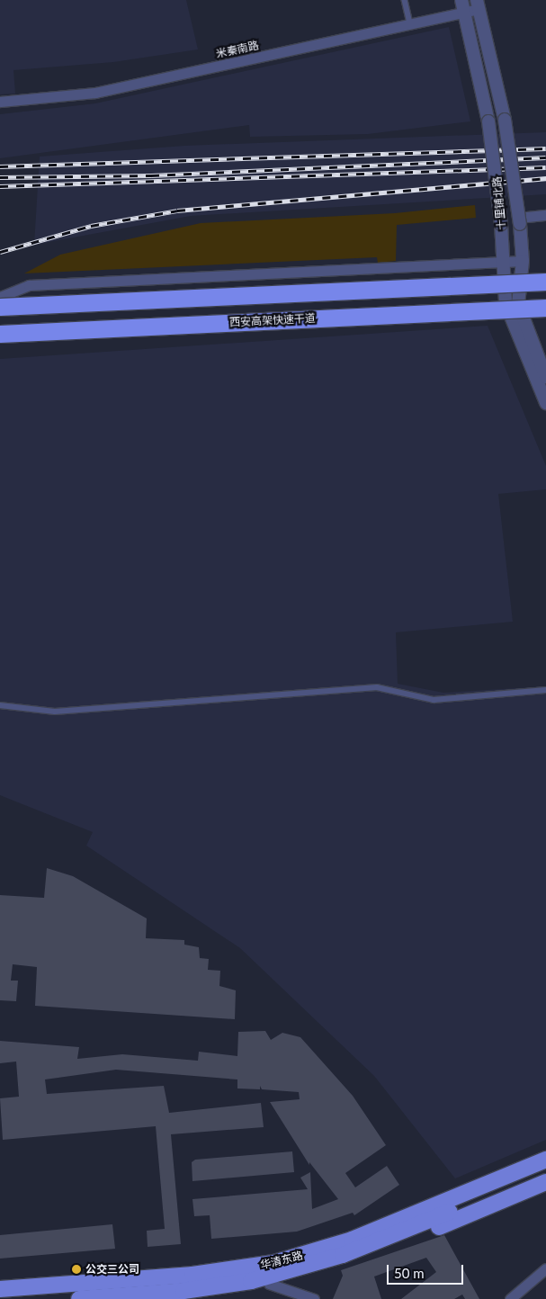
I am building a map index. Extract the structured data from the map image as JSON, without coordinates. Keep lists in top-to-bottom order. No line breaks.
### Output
{"streets":{"highway":["西安高架快速干道"],"main road":["华清东路"],"street":["米秦南路","十里铺北路"]},"crossings":[["米秦南路","十里铺北路"]],"places":["公交三公司"],"scale_bar":"50 m"}
